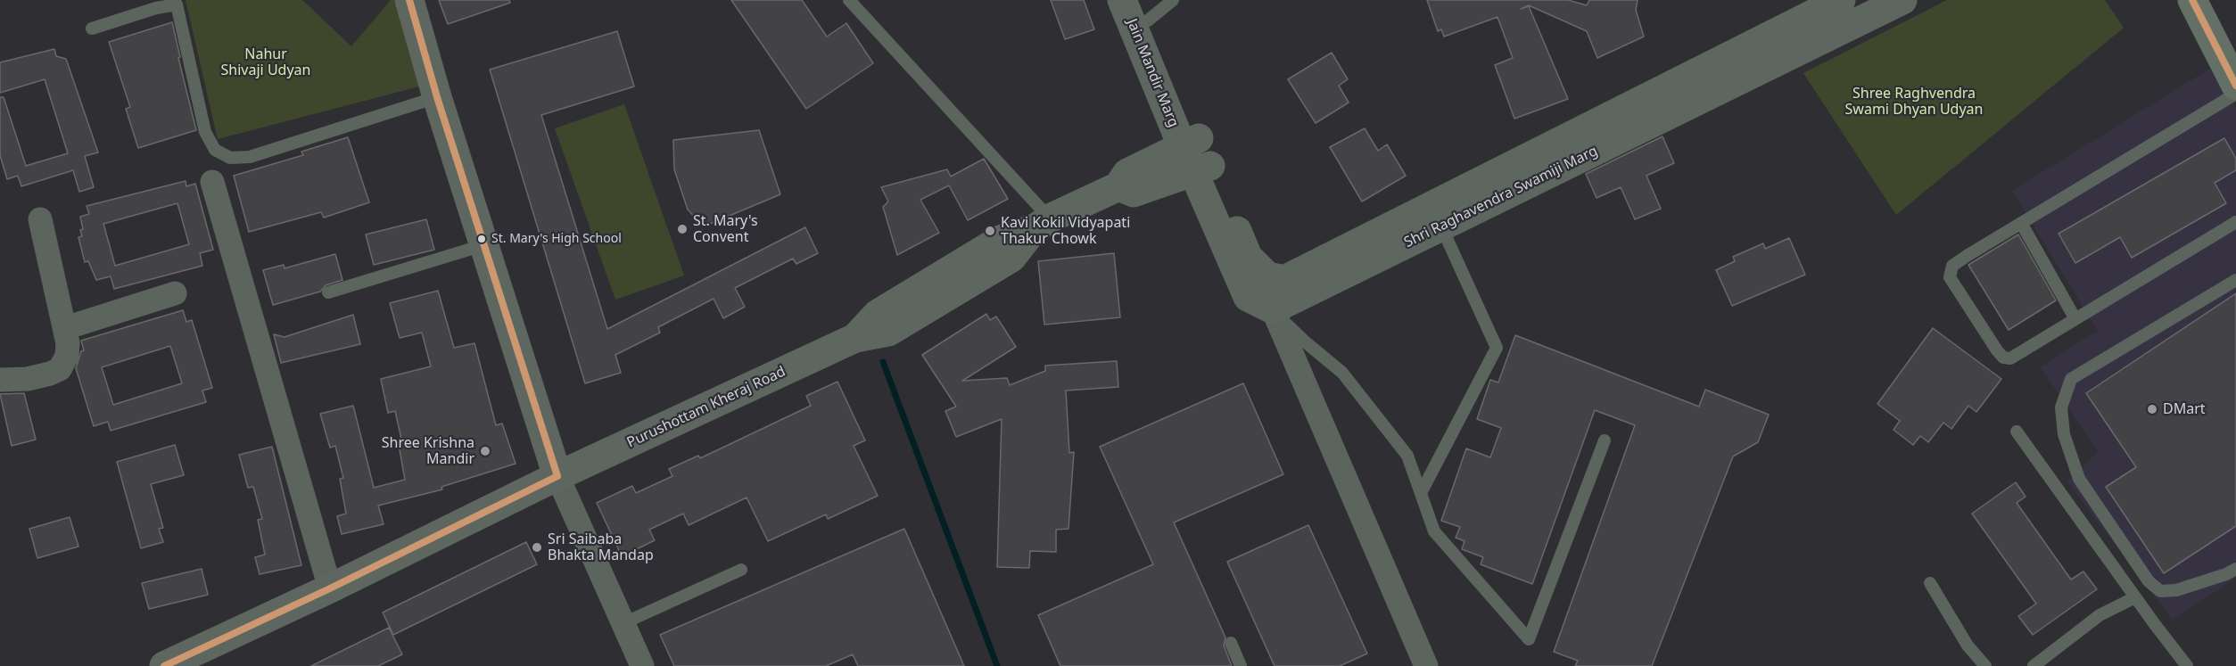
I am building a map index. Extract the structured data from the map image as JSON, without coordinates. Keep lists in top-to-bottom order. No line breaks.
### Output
{"streets":{"street":["Jain Mandir Marg","Shri Raghavendra Swamiji Marg","Purushottam Kheraj Road"]},"crossings":[["Jain Mandir Marg","Purushottam Kheraj Road"]],"parks":["Nahur Shivaji Udyan","Shree Raghvendra Swami Dhyan Udyan"],"places":["St. Mary's Convent","Kavi Kokil Vidyapati Thakur Chowk","St. Mary's High School","DMart","Shree Krishna Mandir","Sri Saibaba Bhakta Mandap"]}
